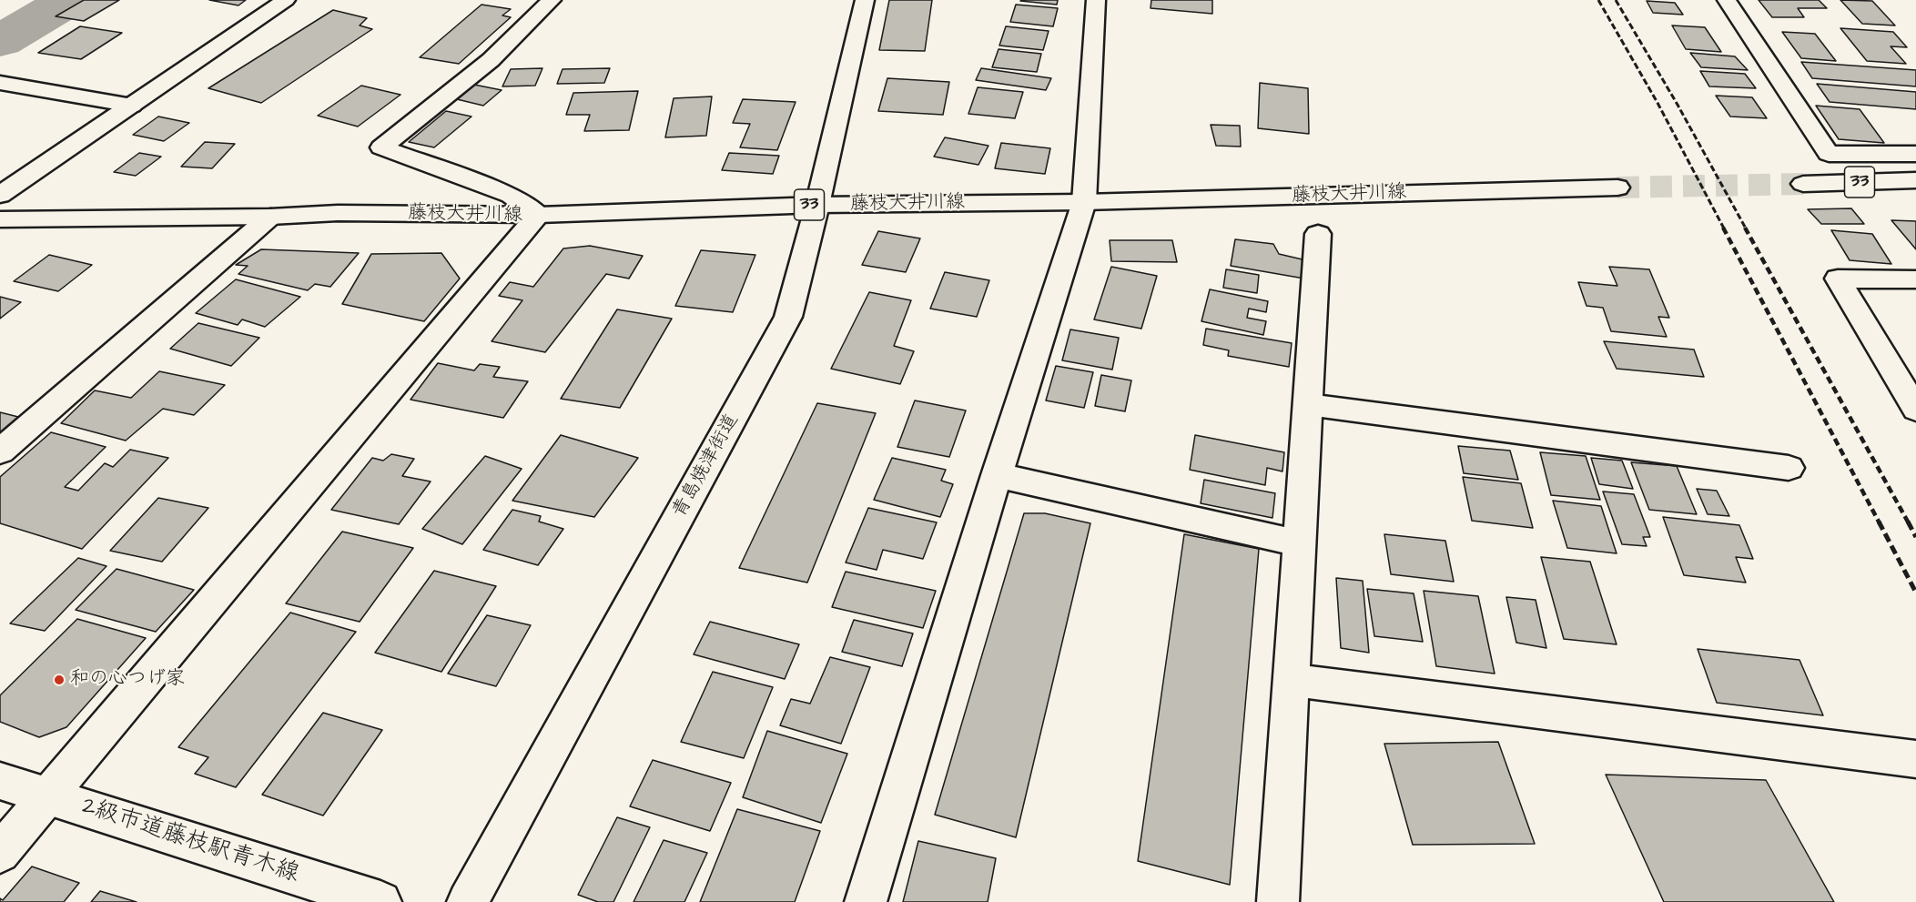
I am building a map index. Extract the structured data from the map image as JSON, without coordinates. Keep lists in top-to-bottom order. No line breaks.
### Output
{"streets":{"street":["33","藤枝大井川線","青島焼津街道","2級市道藤枝駅青木線"]},"crossings":[["藤枝大井川線","青島焼津街道"]],"places":["和の心つげ家"]}
